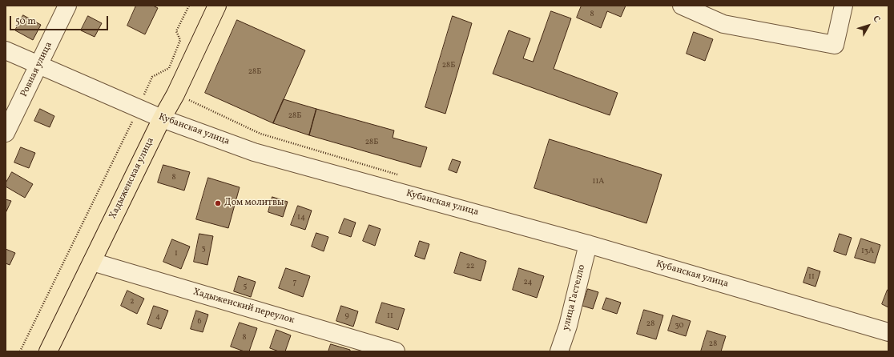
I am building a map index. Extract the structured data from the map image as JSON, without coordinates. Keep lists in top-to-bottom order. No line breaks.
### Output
{"streets":{"main road":["Хадыженская улица"],"street":["Ровная улица","Кубанская улица","улица Гастелло","Хадыженский переулок"]},"crossings":[["Ровная улица","Кубанская улица"],["Кубанская улица","Хадыженская улица"],["Кубанская улица","улица Гастелло"],["Хадыженская улица","Хадыженский переулок"]],"places":["Дом молитвы"],"house_numbers":["8","28Б","28Б","28Б","28Б","8","11А","14","3","13А","1","22","11","7","24","5","2","9","11","4","6","28","30","8","28"],"scale_bar":"50 m","north":"top right"}
